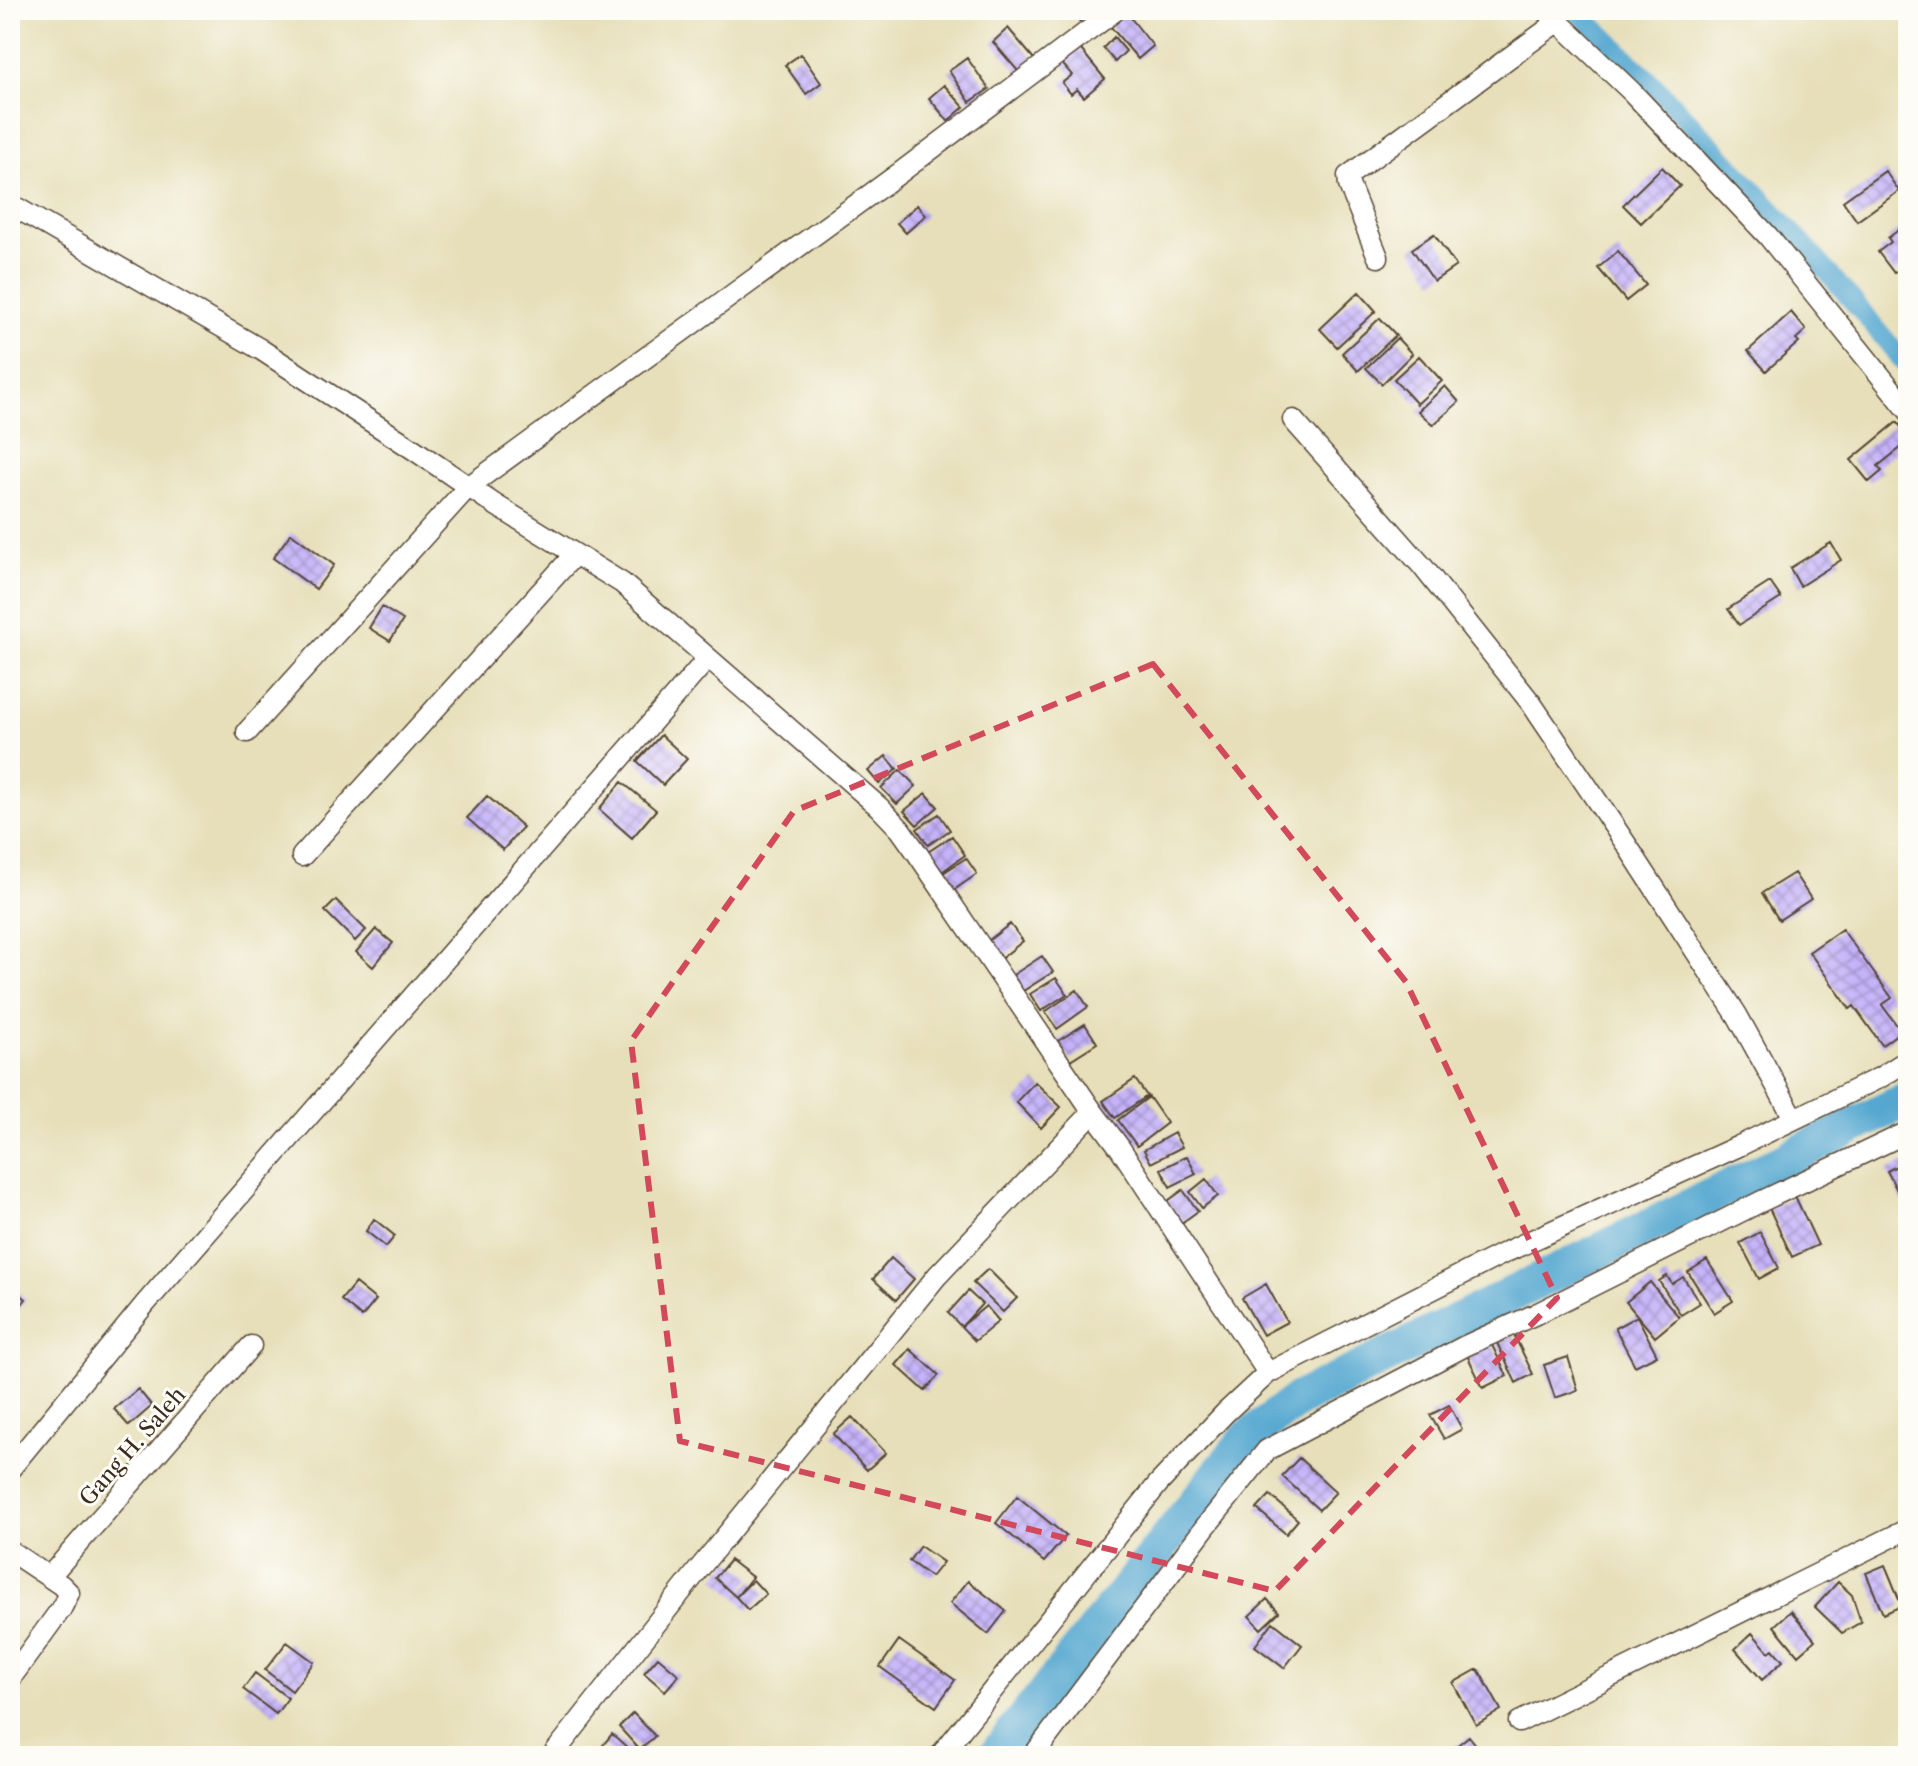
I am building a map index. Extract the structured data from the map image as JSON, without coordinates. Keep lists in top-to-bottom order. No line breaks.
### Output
{"streets":{"street":["Gang H. Saleh"]}}
